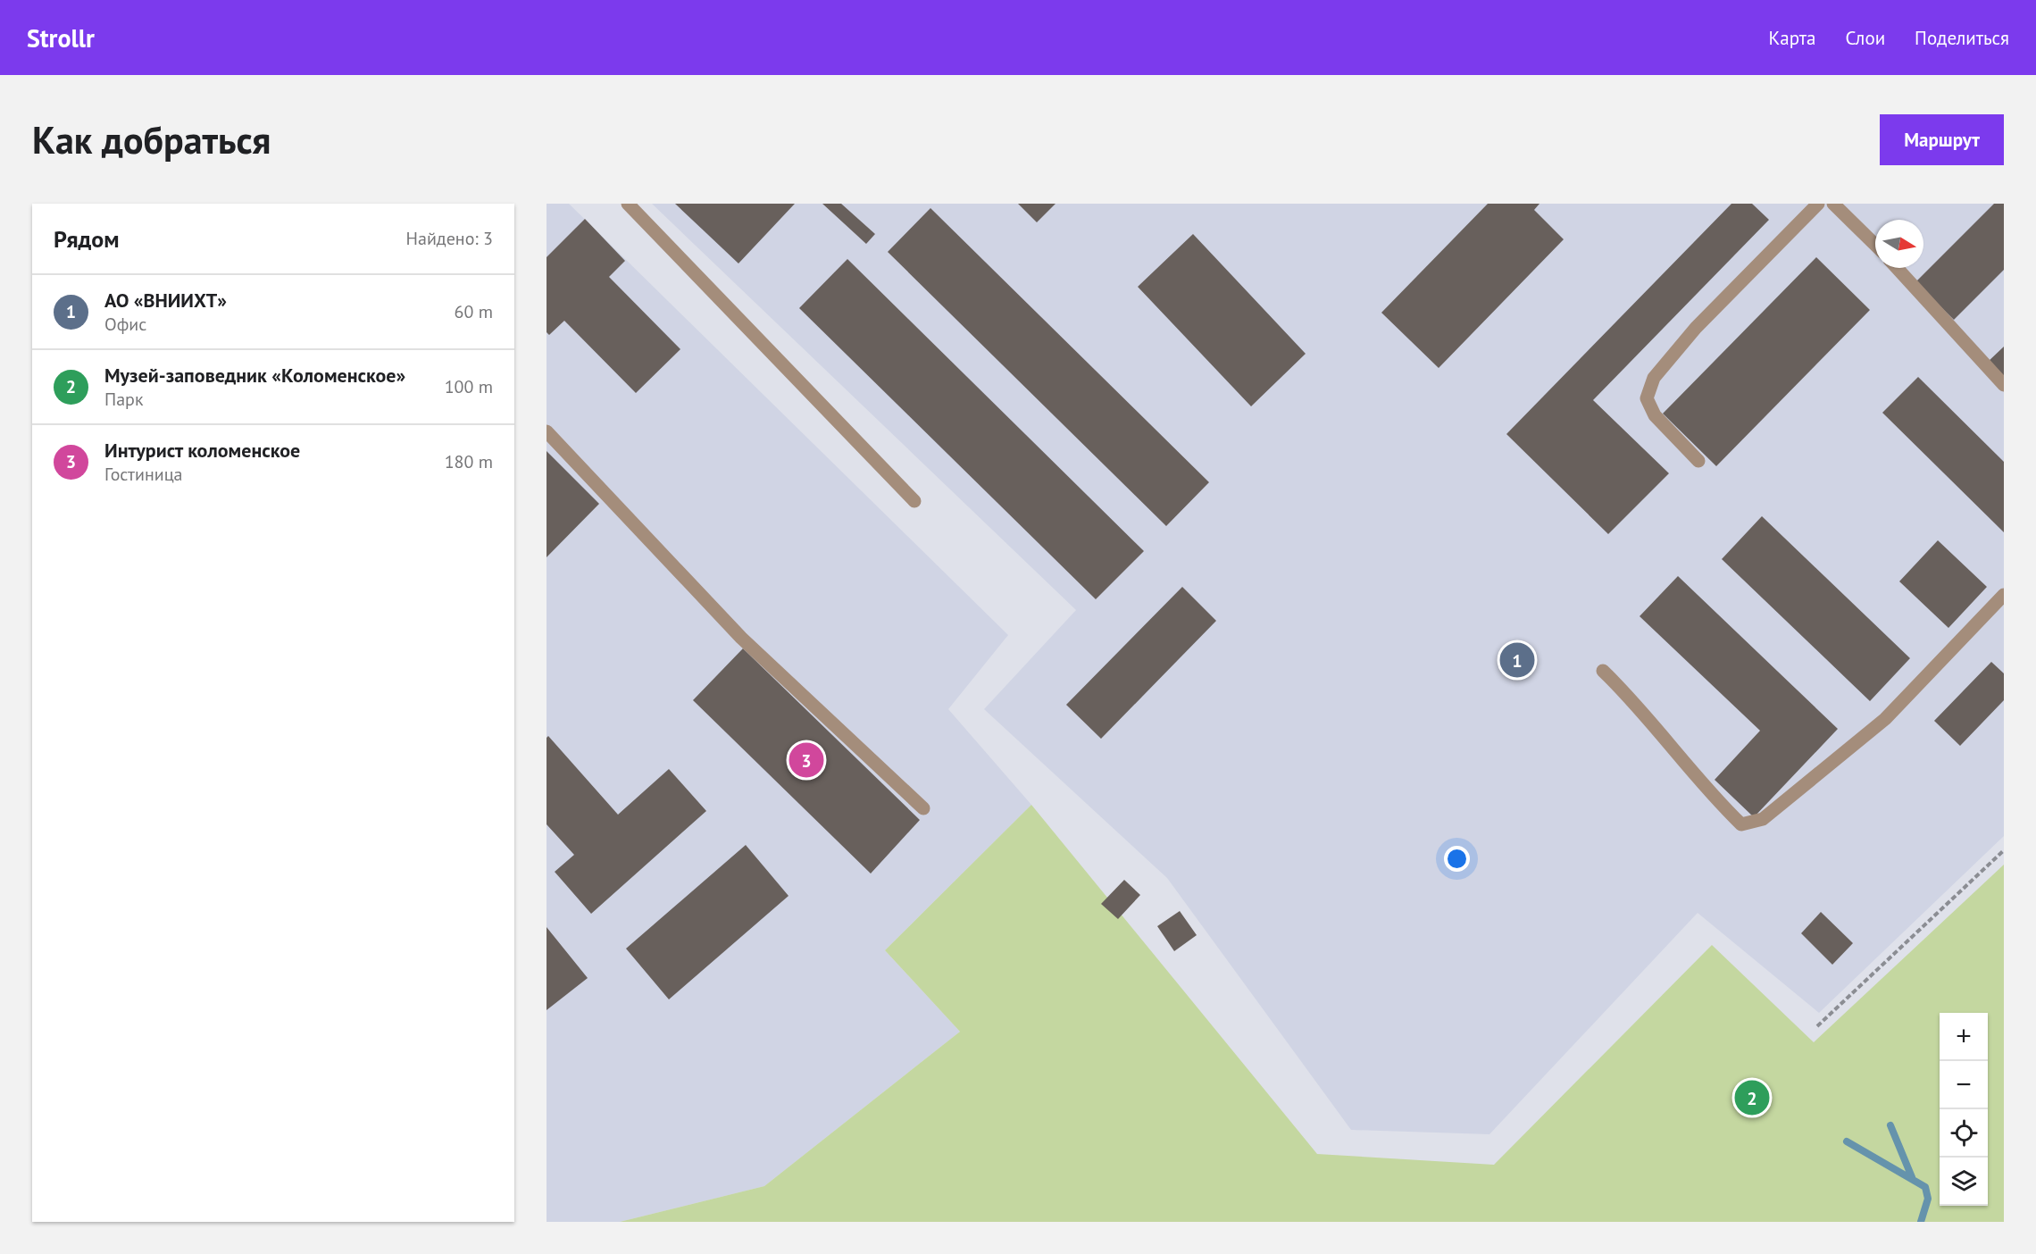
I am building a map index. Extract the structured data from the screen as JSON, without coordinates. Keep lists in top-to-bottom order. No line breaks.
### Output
{"north":"right","page":{"header":"Strollr","nav":["Карта","Слои","Поделиться"],"buttons":"Маршрут","title":"Как добраться","heading":["Рядом","Найдено: 3"],"list":[{"mark":"1","name":"АО «ВНИИХТ»","note":"Офис","value":"60 m"},{"mark":"2","name":"Музей-заповедник «Коломенское»","note":"Парк","value":"100 m"},{"mark":"3","name":"Интурист коломенское","note":"Гостиница","value":"180 m"}],"pins":["1","3","2"],"map_buttons":["+","−"]}}
